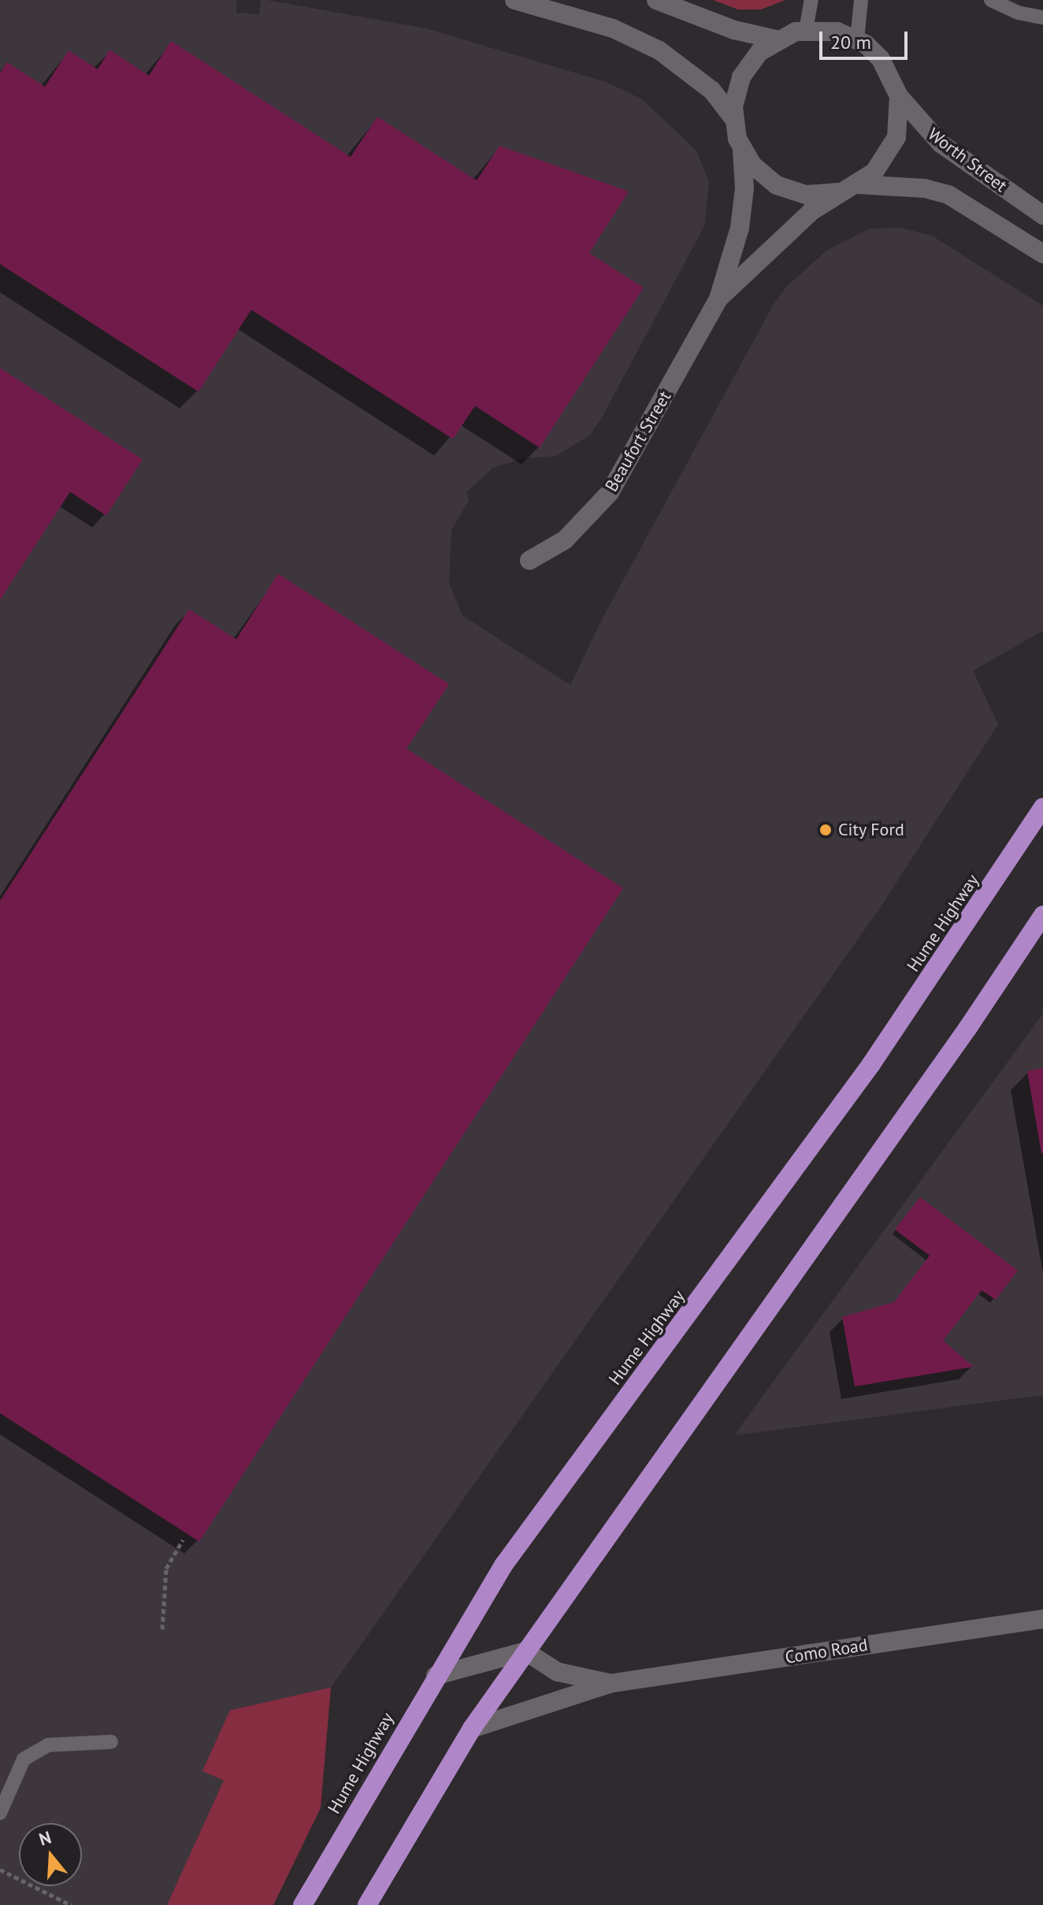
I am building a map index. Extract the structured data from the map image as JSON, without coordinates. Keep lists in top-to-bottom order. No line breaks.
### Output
{"streets":{"highway":["Hume Highway"],"street":["Worth Street","Beaufort Street","Como Road"]},"crossings":[["Worth Street","Beaufort Street"]],"places":["City Ford"],"scale_bar":"20 m","north":"top"}
